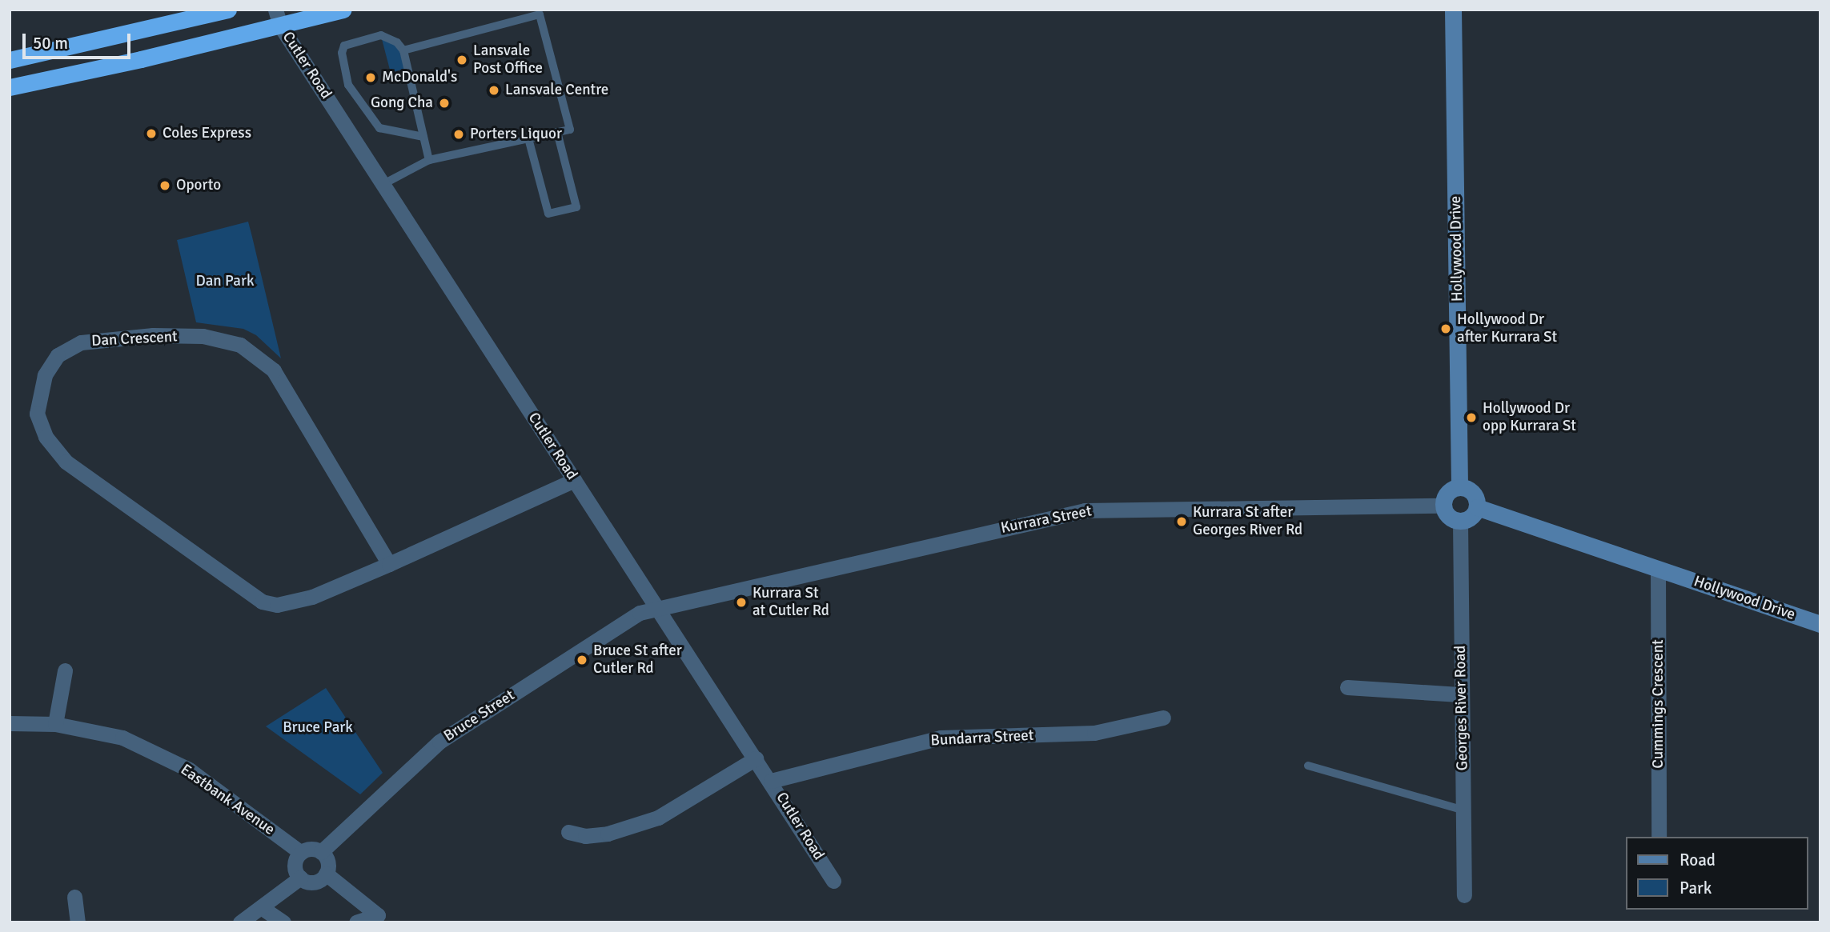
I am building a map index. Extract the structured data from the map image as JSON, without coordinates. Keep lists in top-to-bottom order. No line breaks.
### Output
{"streets":{"street":["Cutler Road","Hollywood Drive","Dan Crescent","Kurrara Street","Cummings Crescent","Georges River Road","Bruce Street","Bundarra Street","Eastbank Avenue"]},"crossings":[["Cutler Road","Dan Crescent"],["Cutler Road","Kurrara Street"],["Cutler Road","Bruce Street"],["Cutler Road","Bundarra Street"],["Hollywood Drive","Kurrara Street"],["Hollywood Drive","Cummings Crescent"],["Hollywood Drive","Georges River Road"],["Kurrara Street","Georges River Road"],["Kurrara Street","Bruce Street"],["Bruce Street","Eastbank Avenue"]],"parks":["Dan Park","Bruce Park"],"places":["Lansvale Post Office","McDonald's","Lansvale Centre","Gong Cha","Coles Express","Porters Liquor","Oporto","Hollywood Dr after Kurrara St","Hollywood Dr opp Kurrara St","Kurrara St after Georges River Rd","Kurrara St at Cutler Rd","Bruce St after Cutler Rd"],"legend":["Road","Park"],"scale_bar":"50 m"}
